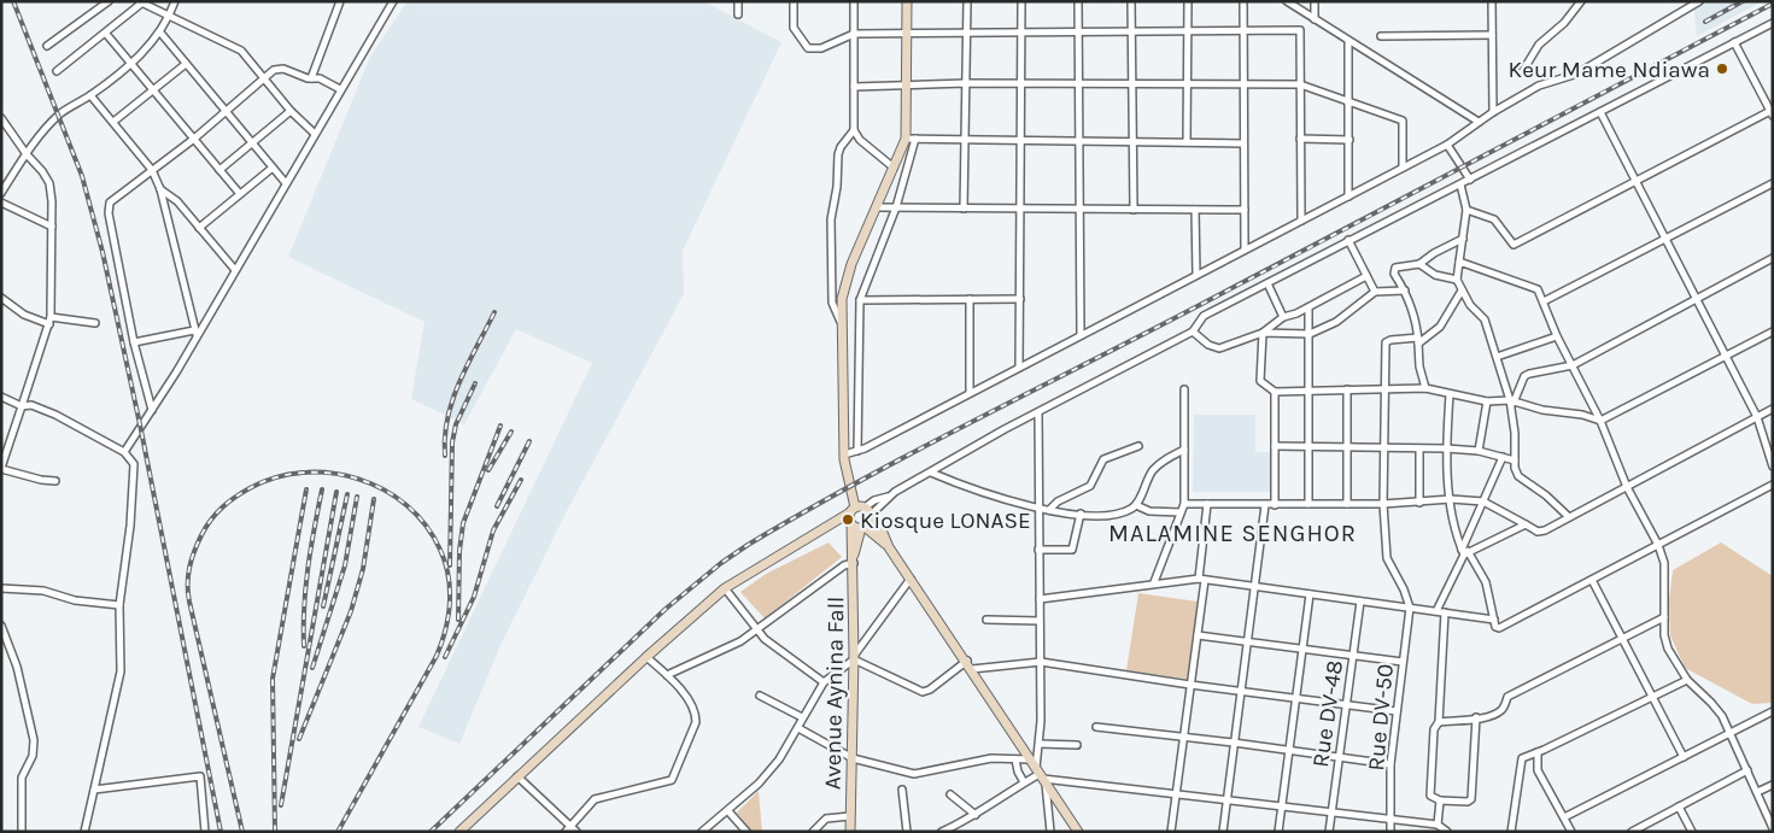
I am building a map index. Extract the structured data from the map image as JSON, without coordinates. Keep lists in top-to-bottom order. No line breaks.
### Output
{"streets":{"street":["Avenue Aynina Fall","Rue DV-48","Rue DV-50"]},"districts":["MALAMINE SENGHOR"],"places":["Keur Mame Ndiawa","Kiosque LONASE"]}
